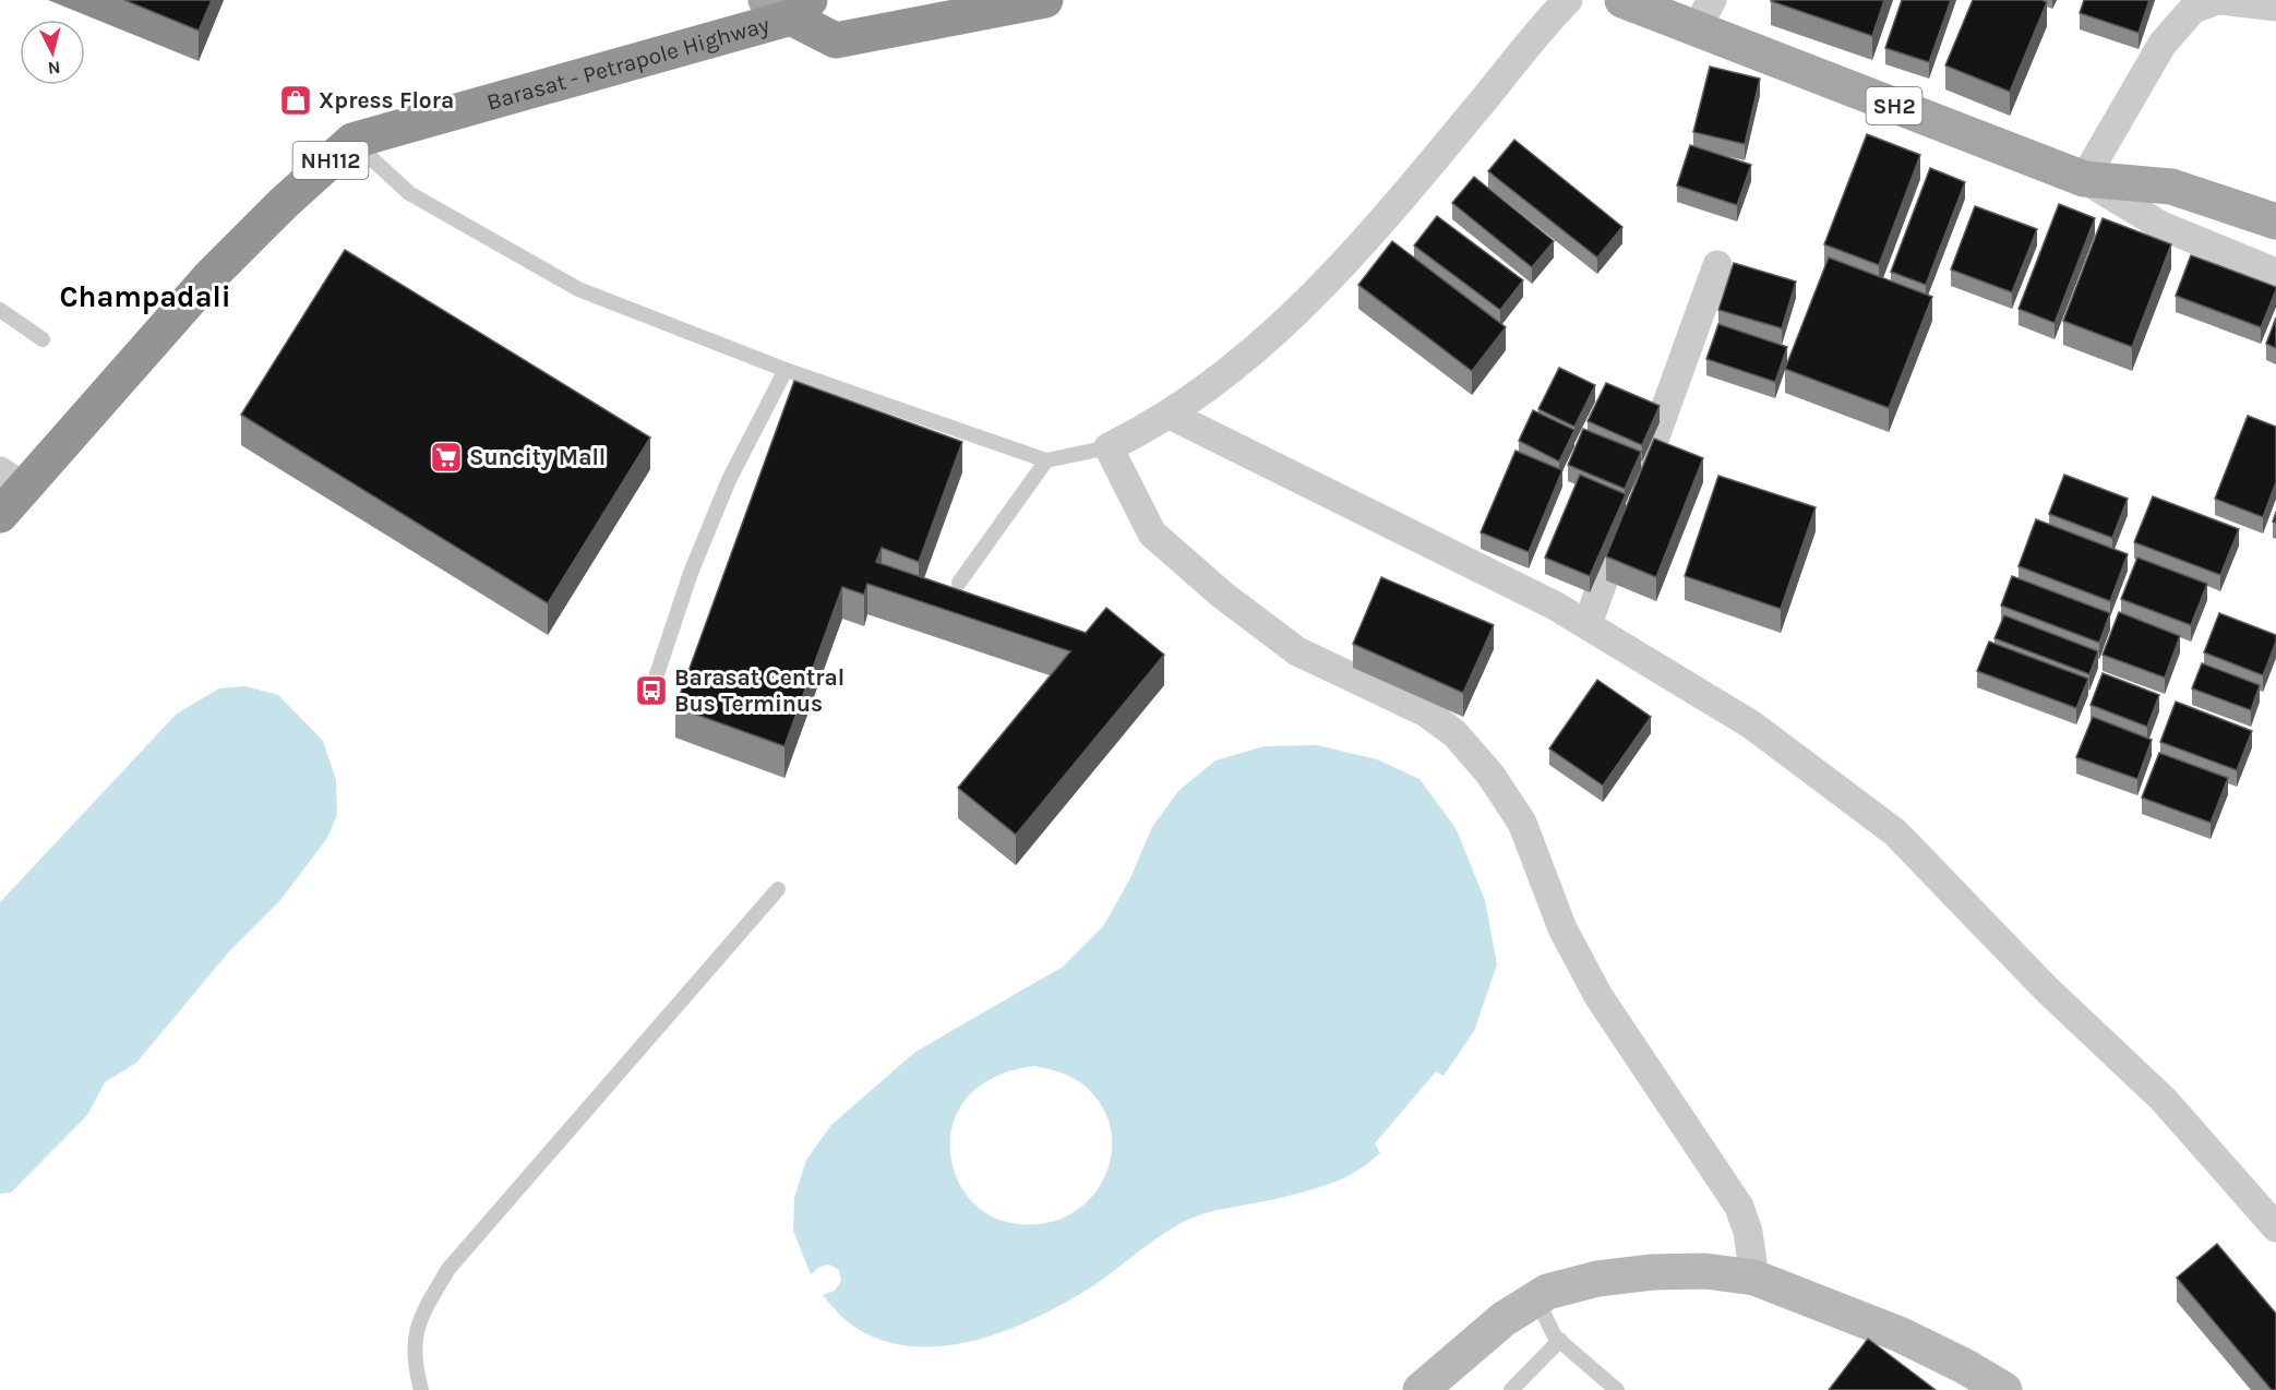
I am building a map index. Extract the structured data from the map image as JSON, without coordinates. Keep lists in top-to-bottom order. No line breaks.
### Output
{"streets":{"highway":["Barasat - Petrapole Highway","NH112"],"main road":["SH2"]},"districts":["Champadali"],"places":{"shop":["Xpress Flora"],"supermarket":["Suncity Mall"],"bus stop":["Barasat Central Bus Terminus"]},"north":"bottom"}
